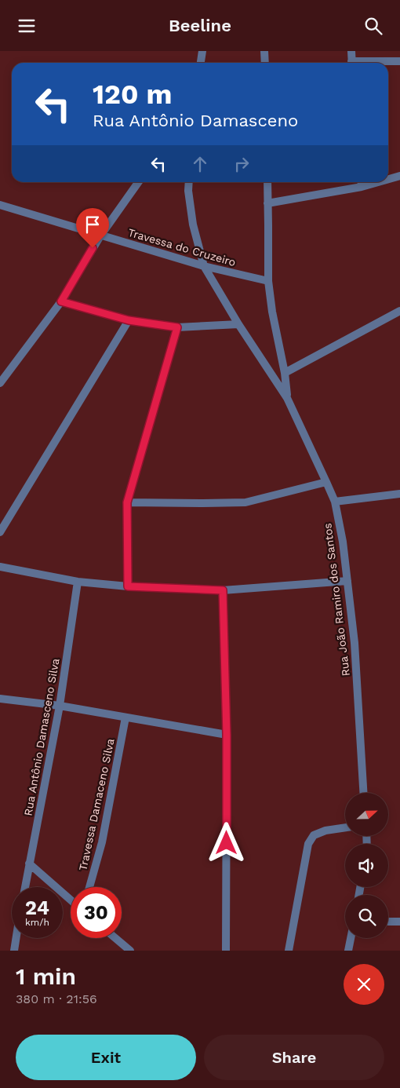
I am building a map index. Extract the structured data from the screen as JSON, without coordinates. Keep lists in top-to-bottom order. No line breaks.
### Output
{"streets":{"street":["Travessa do Cruzeiro","Rua João Ramiro dos Santos","Rua Antônio Damasceno Silva","Travessa Damaceno Silva"]},"crossings":[["Travessa do Cruzeiro","Rua João Ramiro dos Santos"]],"north":"right","page":{"header":"Beeline","turn":["120 m","Rua Antônio Damasceno"],"speed":"24 km/h","limit":"30","heading":["1 min","380 m · 21:56"],"buttons":["Exit","Share"]}}
